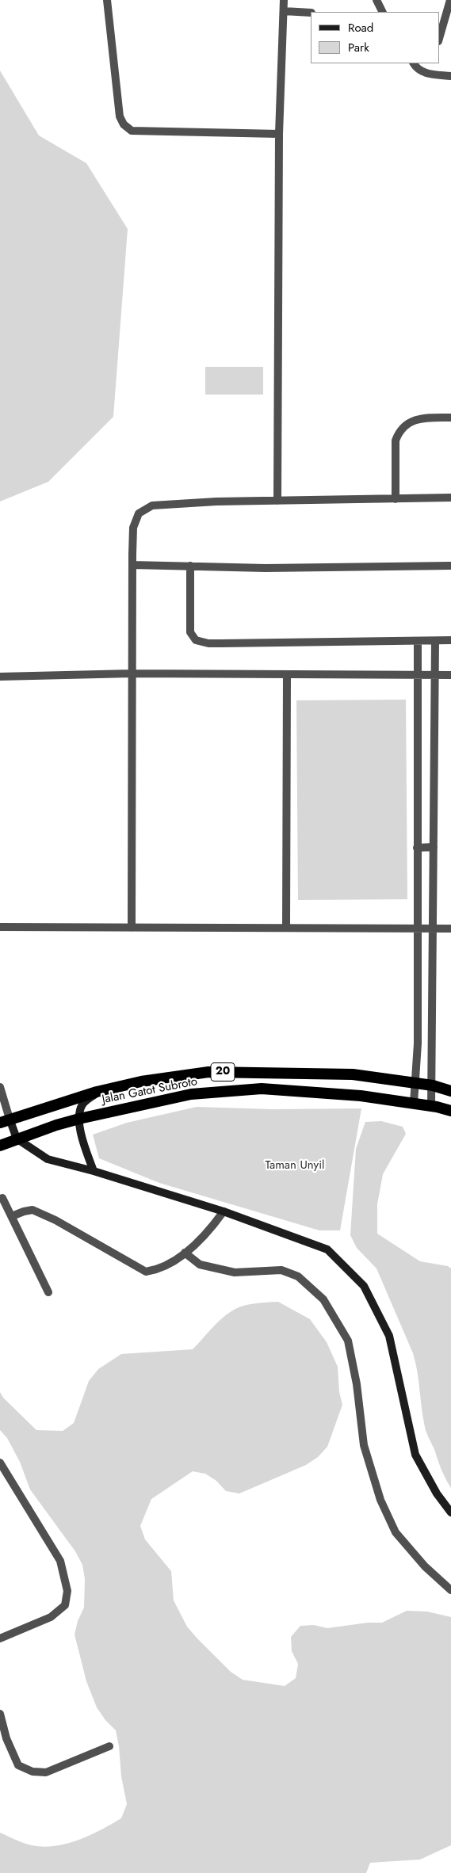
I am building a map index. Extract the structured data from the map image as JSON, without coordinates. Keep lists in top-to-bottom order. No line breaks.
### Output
{"streets":{"highway":["20","Jalan Gatot Subroto"]},"parks":["Taman Unyil"],"legend":["Road","Park"]}
